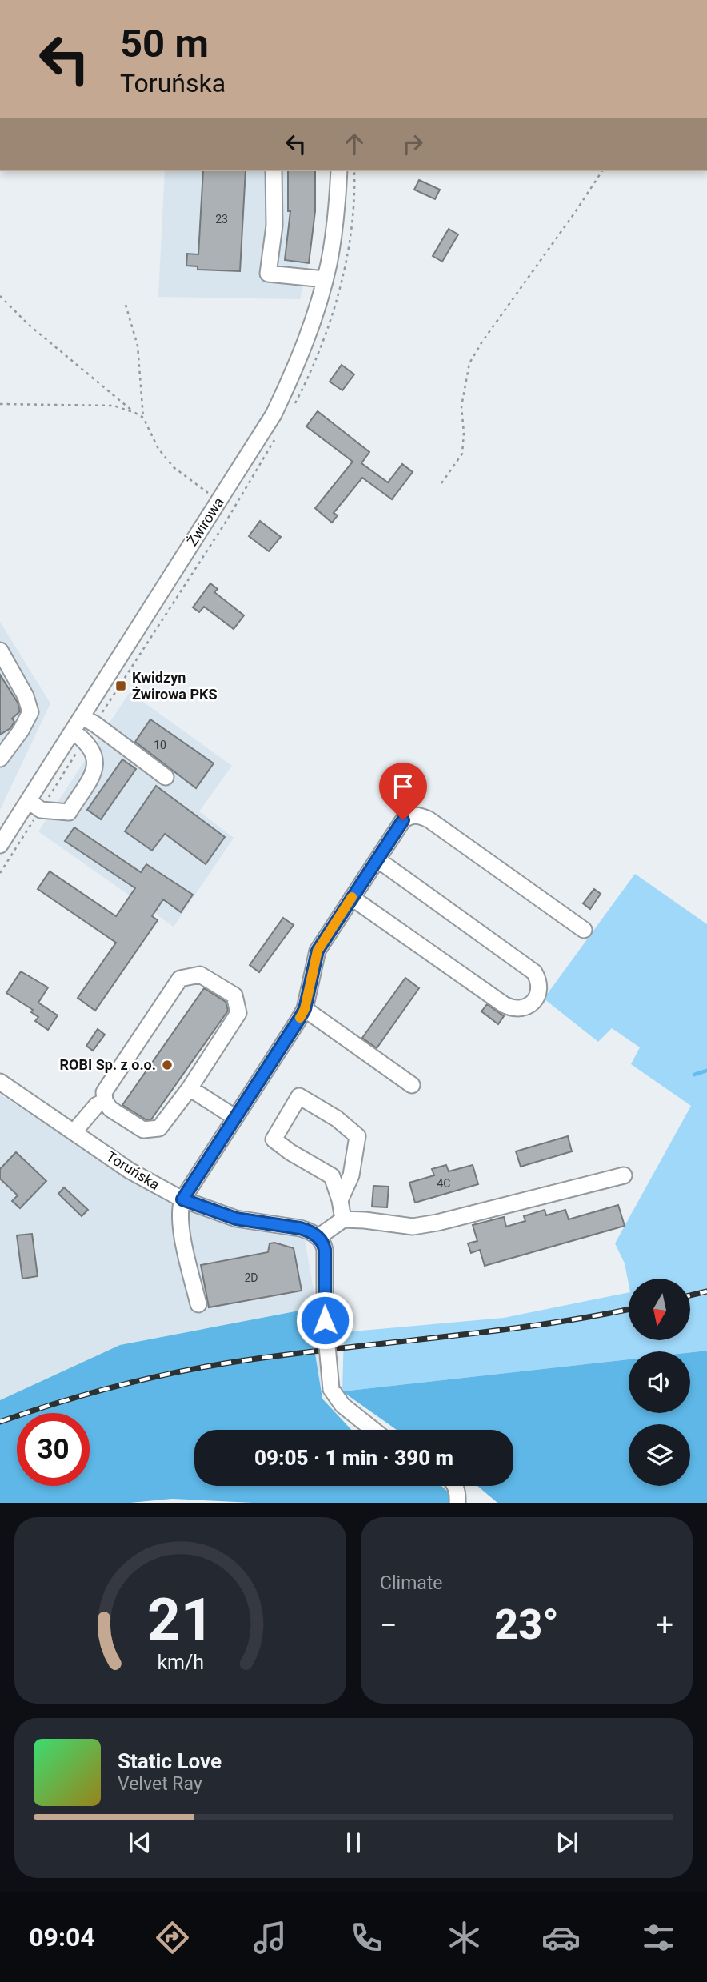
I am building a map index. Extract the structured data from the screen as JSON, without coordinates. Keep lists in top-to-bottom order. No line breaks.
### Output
{"streets":{"street":["Żwirowa","Toruńska"]},"places":{"transit":["Kwidzyn Żwirowa PKS"],"other":["ROBI Sp. z o.o."]},"house_numbers":["23","10","4C","2D"],"north":"bottom","page":{"turn":["50 m","Toruńska"],"limit":"30","trip":"09:05 · 1 min · 390 m","tile":"Climate","heat":["−","23°","+"],"song":["Static Love","Velvet Ray"],"tabs":"09:04","gauge":["21","km/h"]}}
